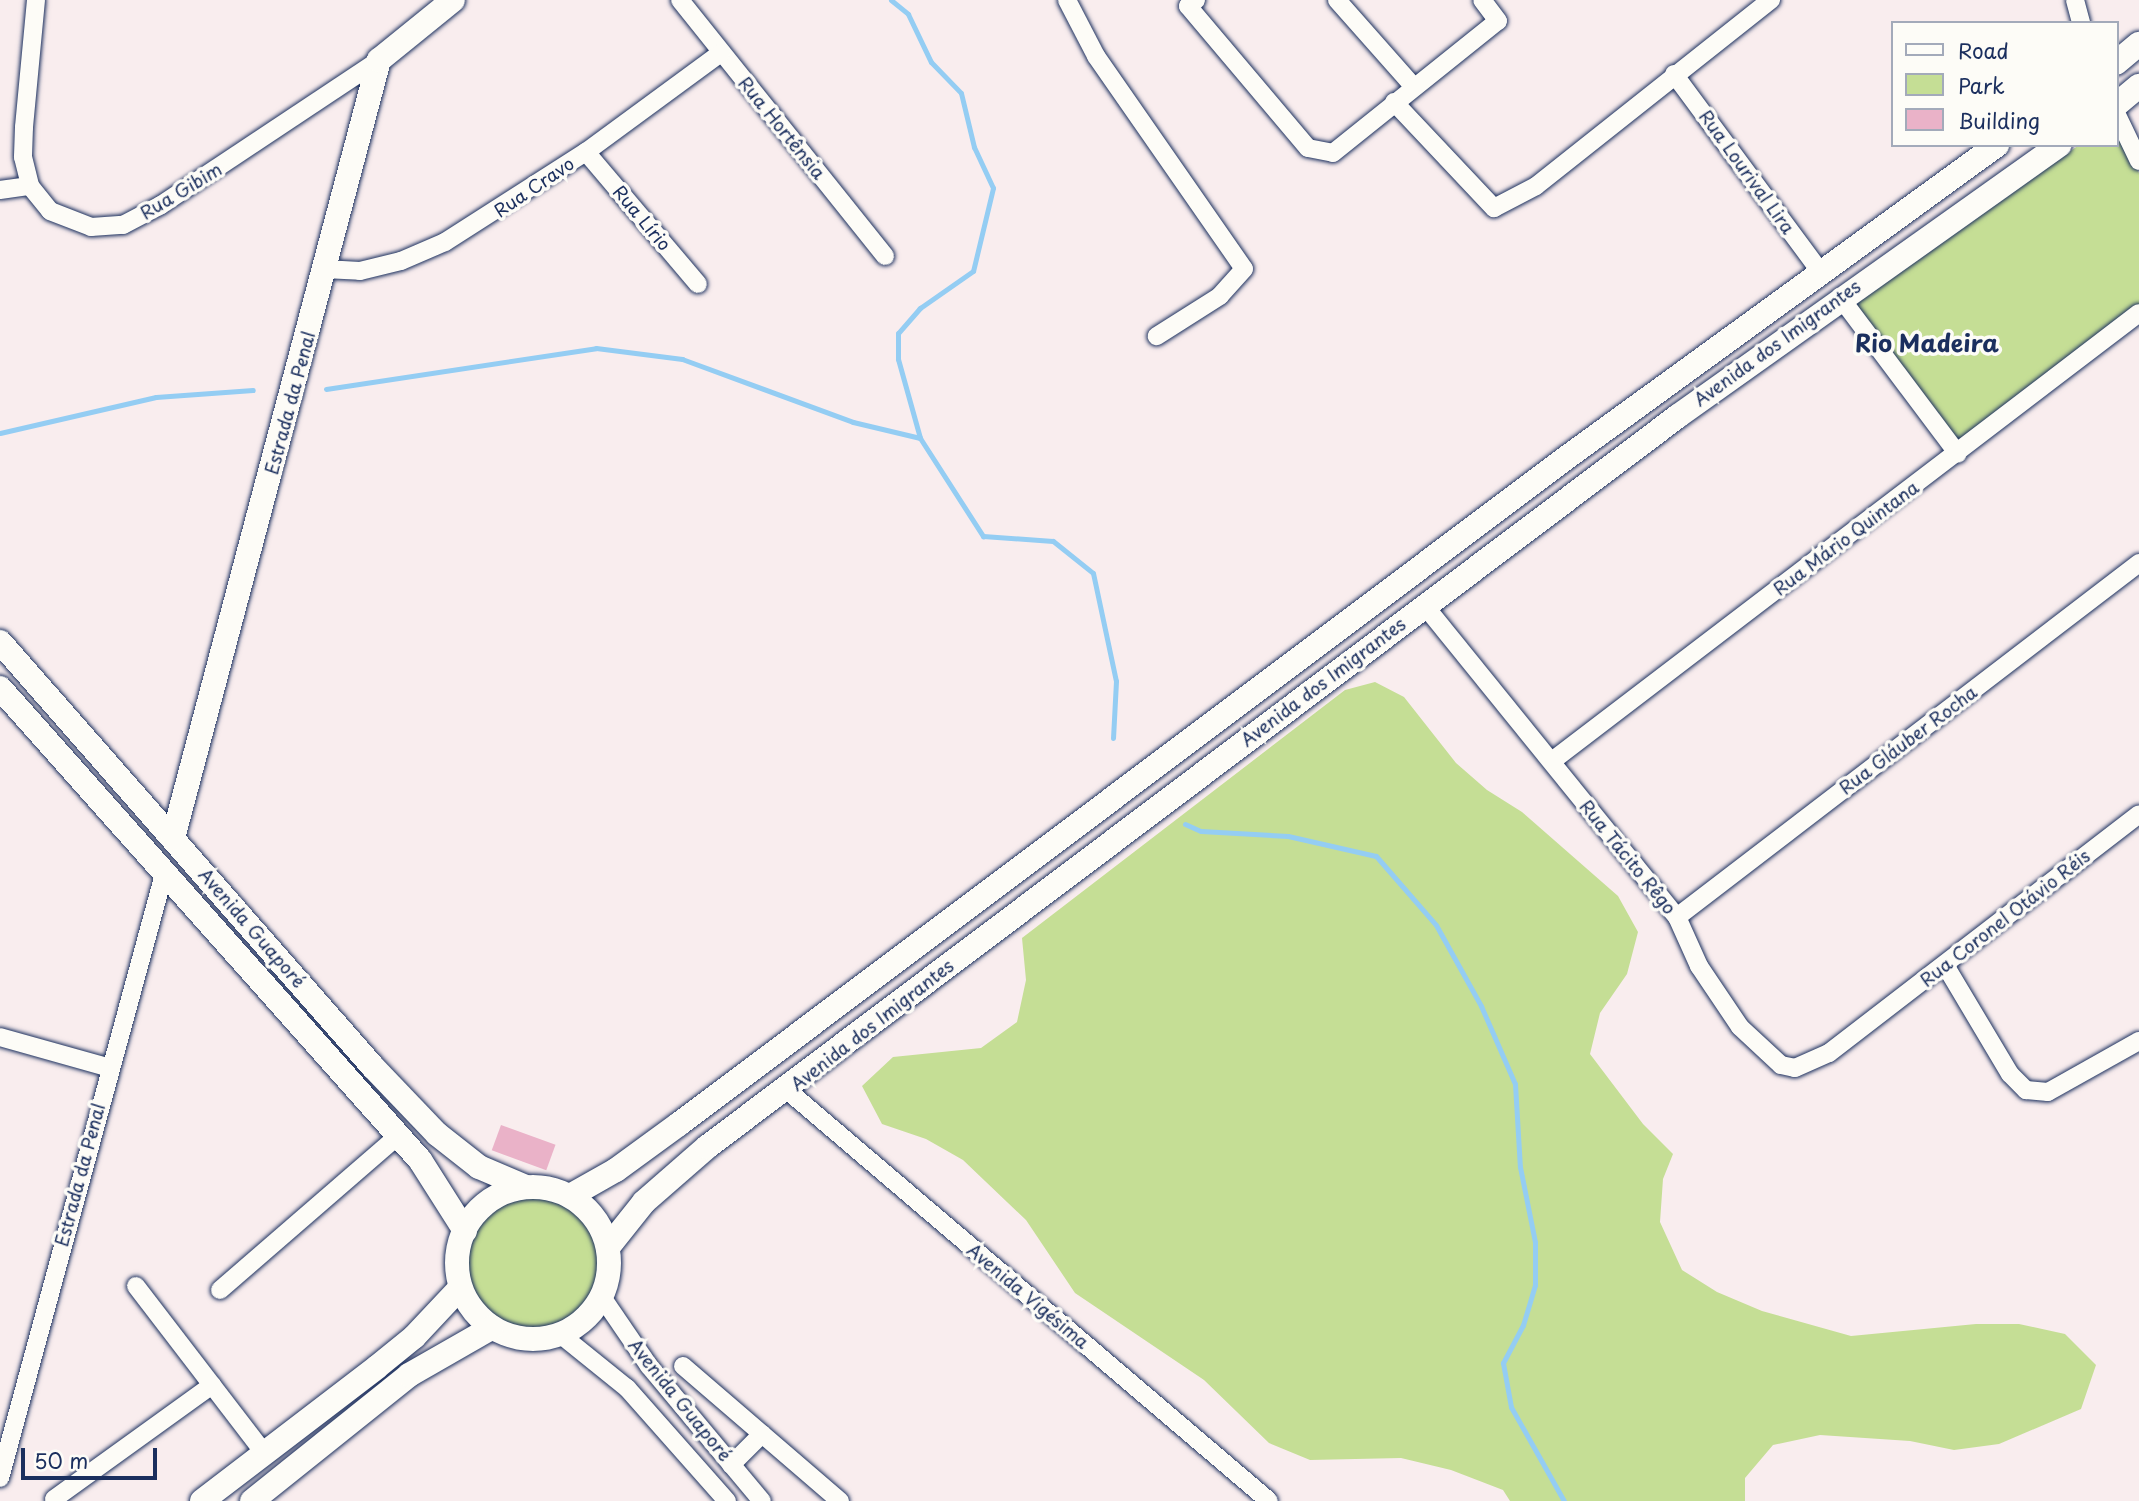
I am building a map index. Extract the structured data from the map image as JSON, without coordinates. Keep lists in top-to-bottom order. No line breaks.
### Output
{"streets":{"main road":["Avenida dos Imigrantes","Estrada da Penal","Avenida Guaporé"],"street":["Rua Hortênsia","Rua Lourival Lira","Rua Cravo","Rua Gibim","Rua Lírio","Rua Mário Quintana","Rua Gláuber Rocha","Rua Tácito Rêgo","Rua Coronel Otávio Réis","Avenida Vigésima"]},"crossings":[["Rua Hortênsia","Rua Cravo"],["Rua Lourival Lira","Avenida dos Imigrantes"],["Rua Cravo","Rua Lírio"],["Rua Cravo","Estrada da Penal"],["Rua Gibim","Estrada da Penal"],["Avenida dos Imigrantes","Rua Tácito Rêgo"],["Avenida dos Imigrantes","Avenida Guaporé"],["Avenida dos Imigrantes","Avenida Vigésima"],["Estrada da Penal","Avenida Guaporé"],["Rua Mário Quintana","Rua Tácito Rêgo"],["Rua Gláuber Rocha","Rua Tácito Rêgo"],["Rua Tácito Rêgo","Rua Coronel Otávio Réis"]],"districts":["Rio Madeira"],"legend":["Road","Park","Building"],"scale_bar":"50 m"}
